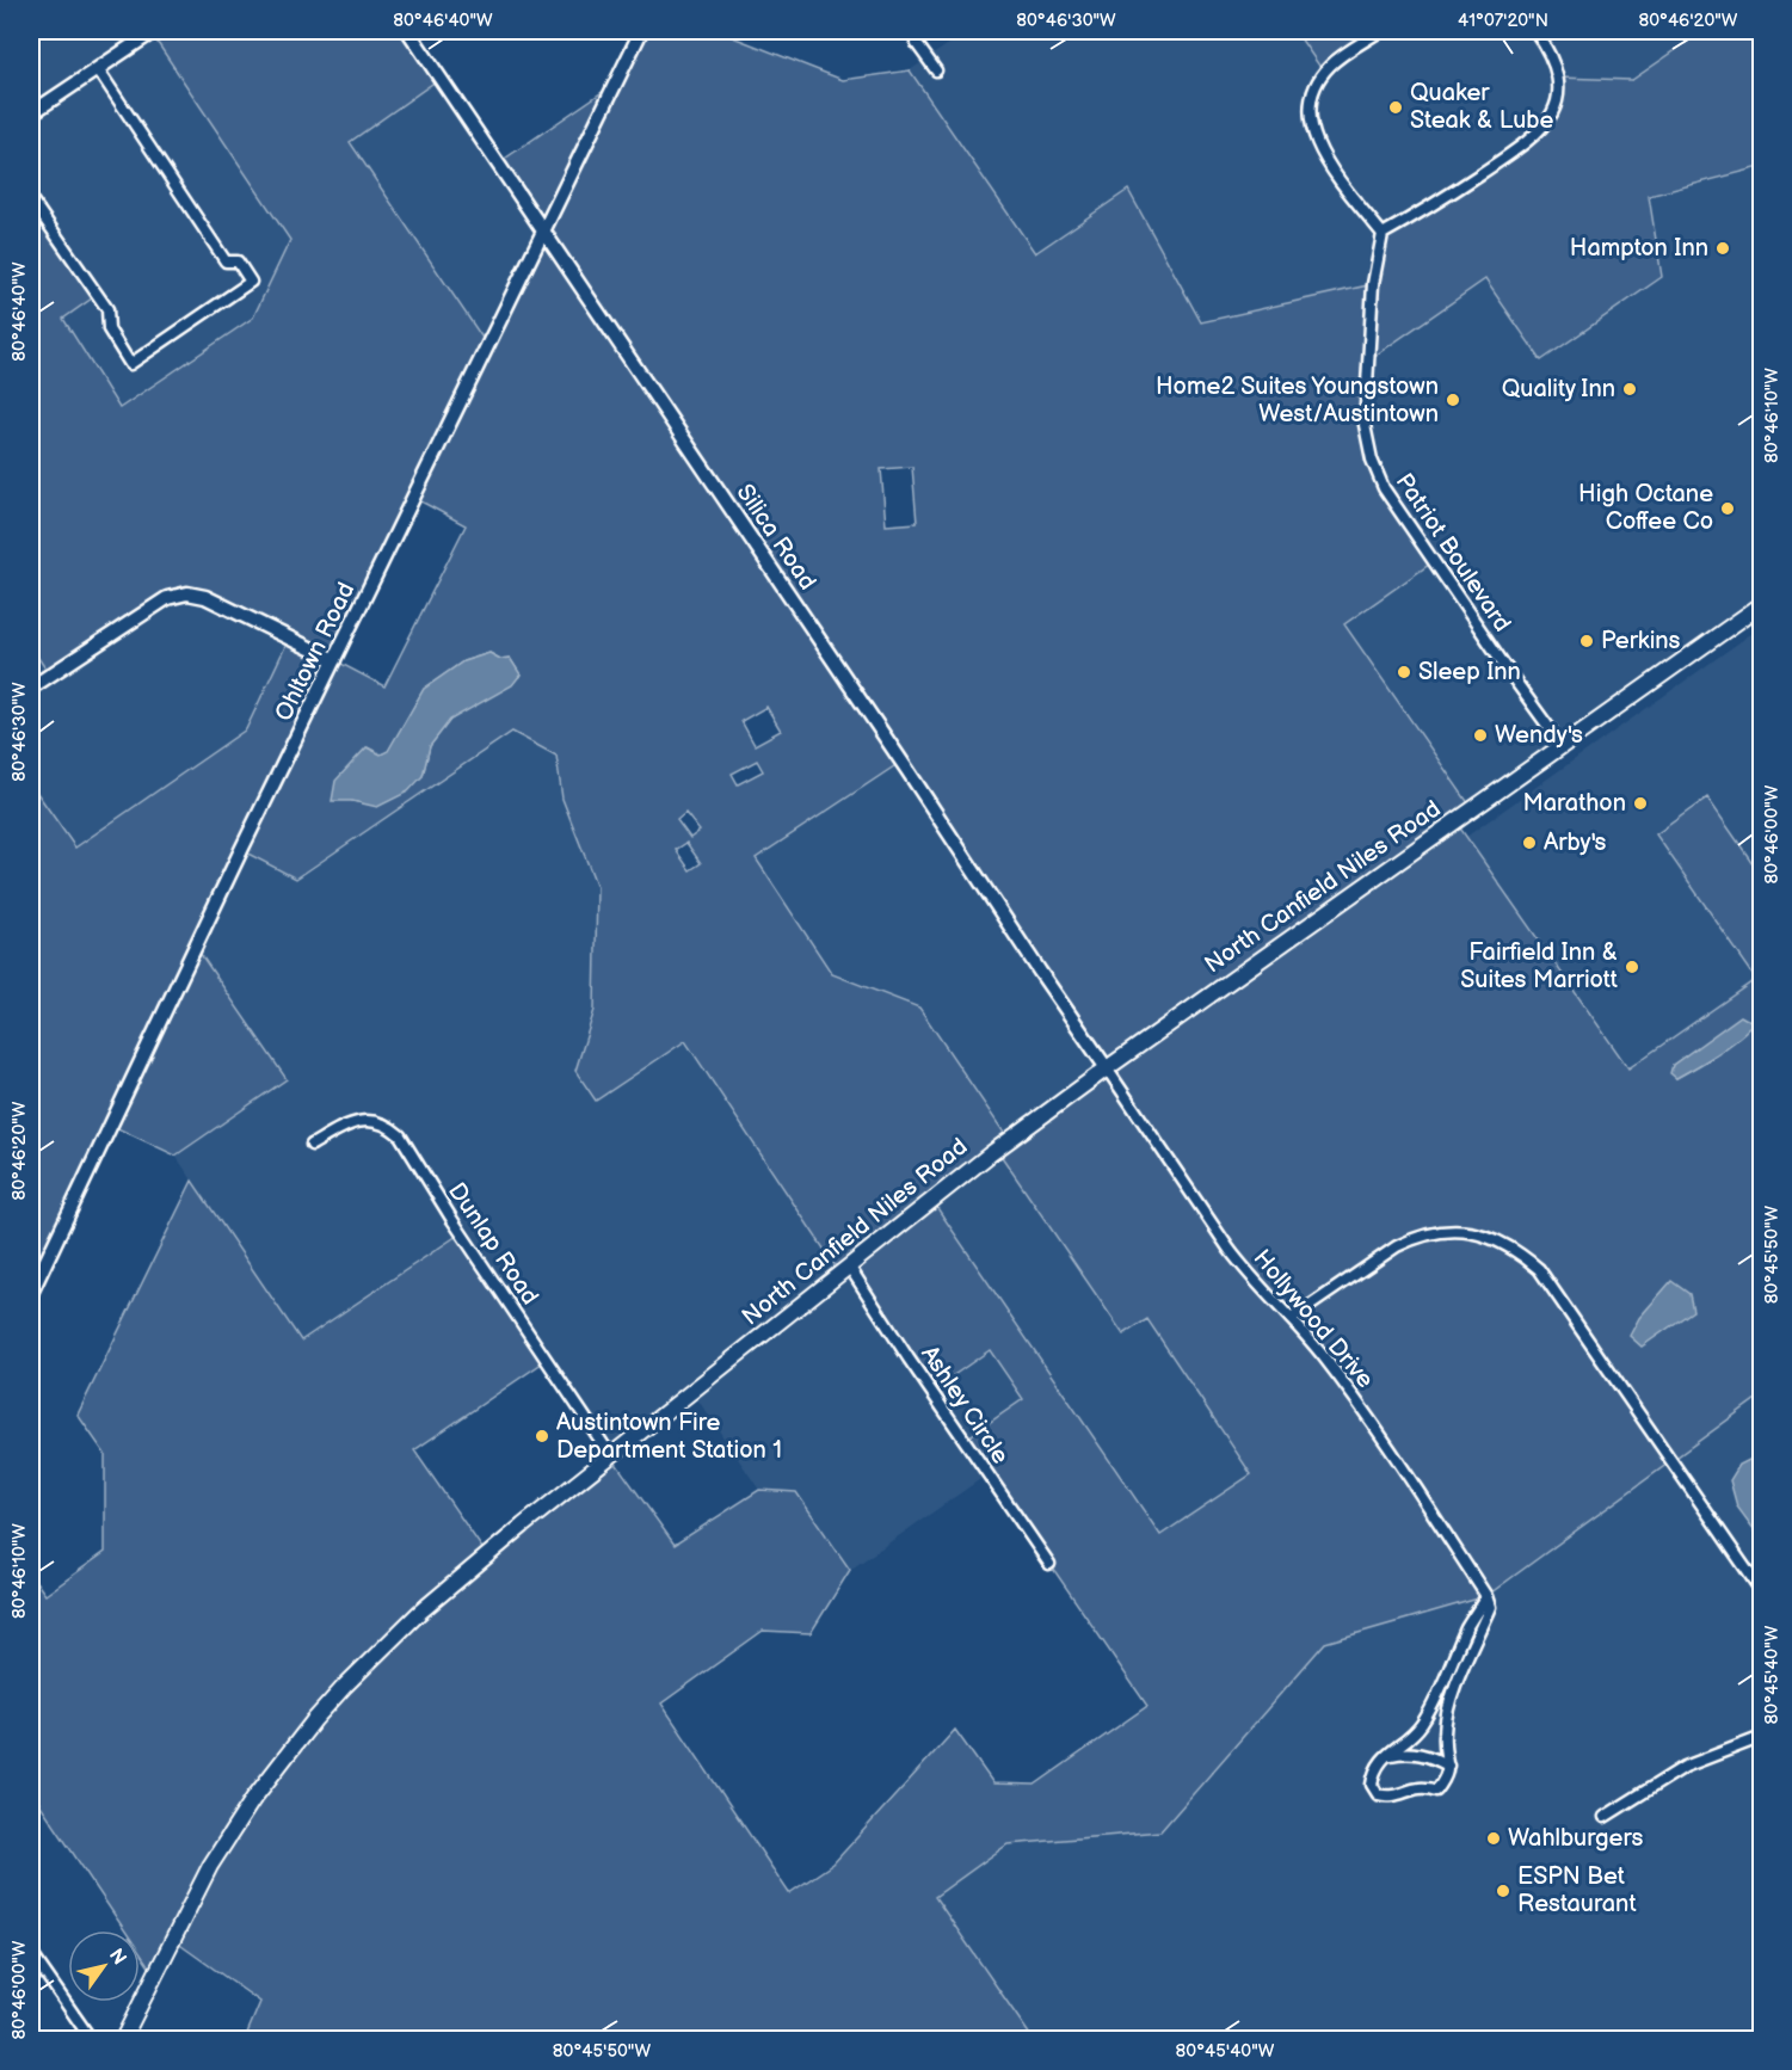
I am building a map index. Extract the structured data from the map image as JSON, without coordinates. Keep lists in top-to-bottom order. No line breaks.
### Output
{"streets":{"main road":["North Canfield Niles Road"],"street":["Silica Road","Patriot Boulevard","Ohltown Road","Dunlap Road","Hollywood Drive","Ashley Circle"]},"crossings":[["Silica Road","Ohltown Road"],["Silica Road","North Canfield Niles Road"],["Silica Road","Hollywood Drive"],["Patriot Boulevard","North Canfield Niles Road"],["North Canfield Niles Road","Dunlap Road"],["North Canfield Niles Road","Hollywood Drive"],["North Canfield Niles Road","Ashley Circle"]],"places":["Quaker Steak & Lube","Hampton Inn","Quality Inn","Home2 Suites Youngstown West/Austintown","High Octane Coffee Co","Perkins","Sleep Inn","Wendy's","Marathon","Arby's","Fairfield Inn & Suites Marriott","Austintown Fire Department Station 1","Wahlburgers","ESPN Bet Restaurant"],"north":"top right","coordinates":["80°46'40\"W","80°46'30\"W","41°07'20\"N","80°46'20\"W","80°46'10\"W","80°46'00\"W","80°45'50\"W","80°45'40\"W"]}
